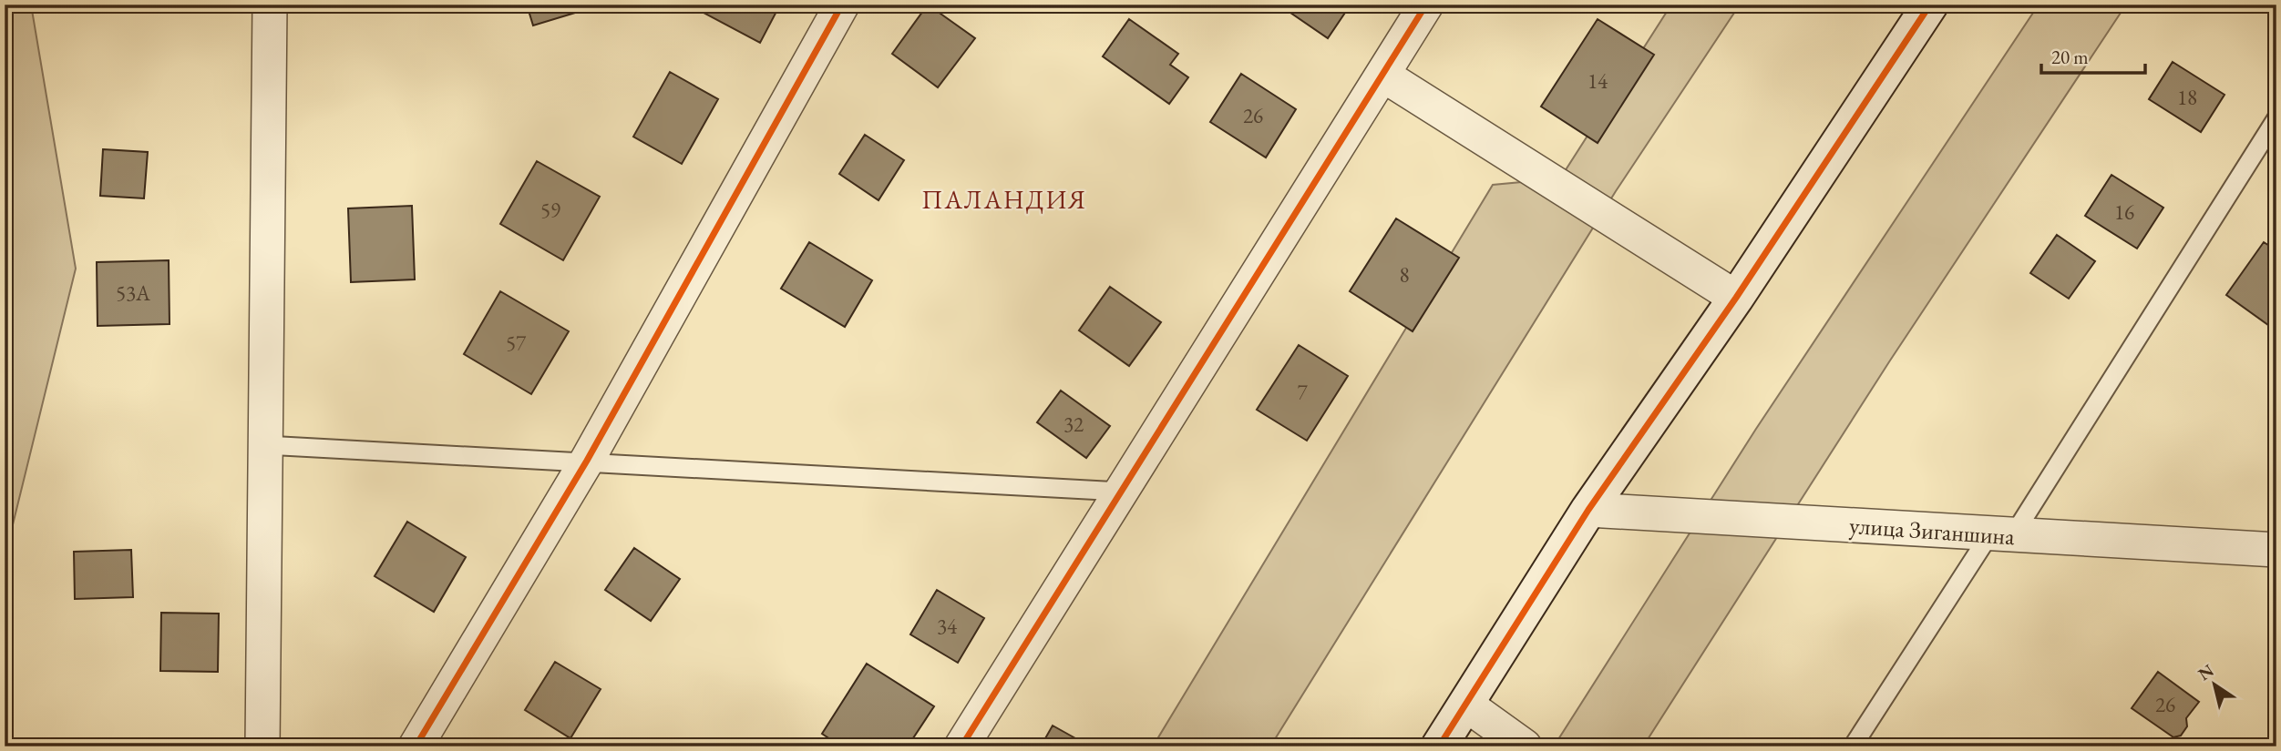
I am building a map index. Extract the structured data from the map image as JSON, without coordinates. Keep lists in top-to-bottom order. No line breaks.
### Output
{"streets":{"street":["улица Зиганшина"]},"districts":["ПАЛАНДИЯ"],"house_numbers":["14","18","26","59","16","8","53А","57","7","32","34","26"],"scale_bar":"20 m","north":"top left"}
